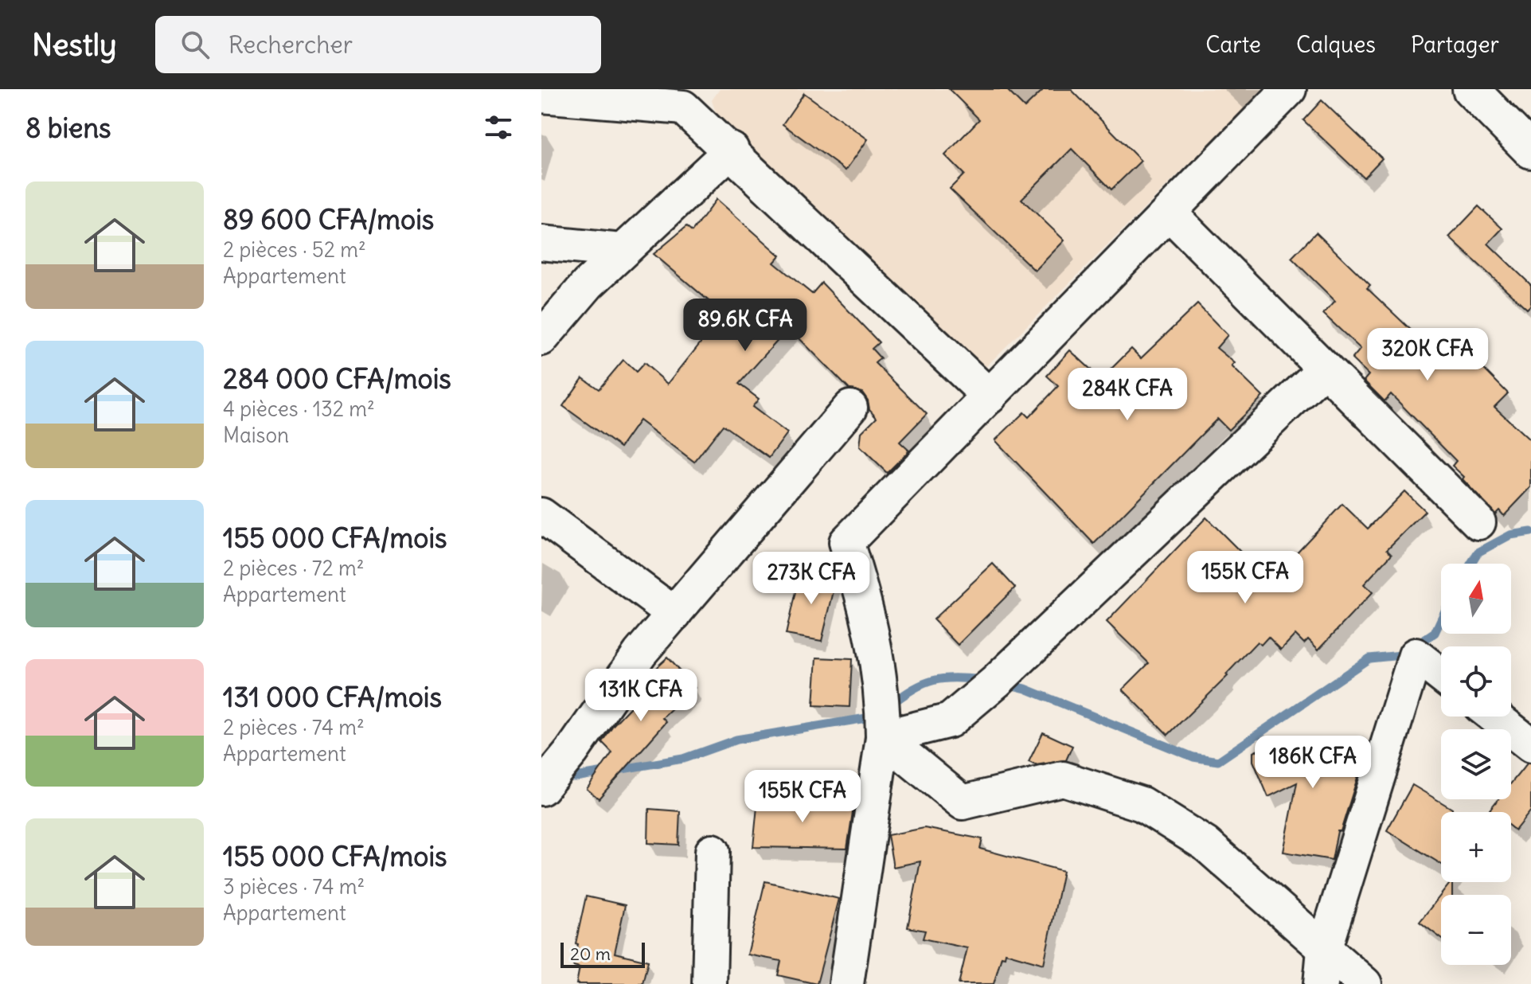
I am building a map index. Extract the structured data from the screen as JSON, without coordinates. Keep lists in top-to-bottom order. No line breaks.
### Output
{"scale_bar":"20 m","north":"top","page":{"header":"Nestly","search":"Rechercher","nav":["Carte","Calques","Partager"],"heading":"8 biens","list":[{"name":"89 600 CFA/mois","note":"2 pièces · 52 m² · Appartement"},{"name":"284 000 CFA/mois","note":"4 pièces · 132 m² · Maison"},{"name":"155 000 CFA/mois","note":"2 pièces · 72 m² · Appartement"},{"name":"131 000 CFA/mois","note":"2 pièces · 74 m² · Appartement"},{"name":"155 000 CFA/mois","note":"3 pièces · 74 m² · Appartement"}],"price":["89.6K CFA","320K CFA","284K CFA","155K CFA","273K CFA","131K CFA","186K CFA","155K CFA"],"map_buttons":["+","−"],"scale":"20 m"}}
